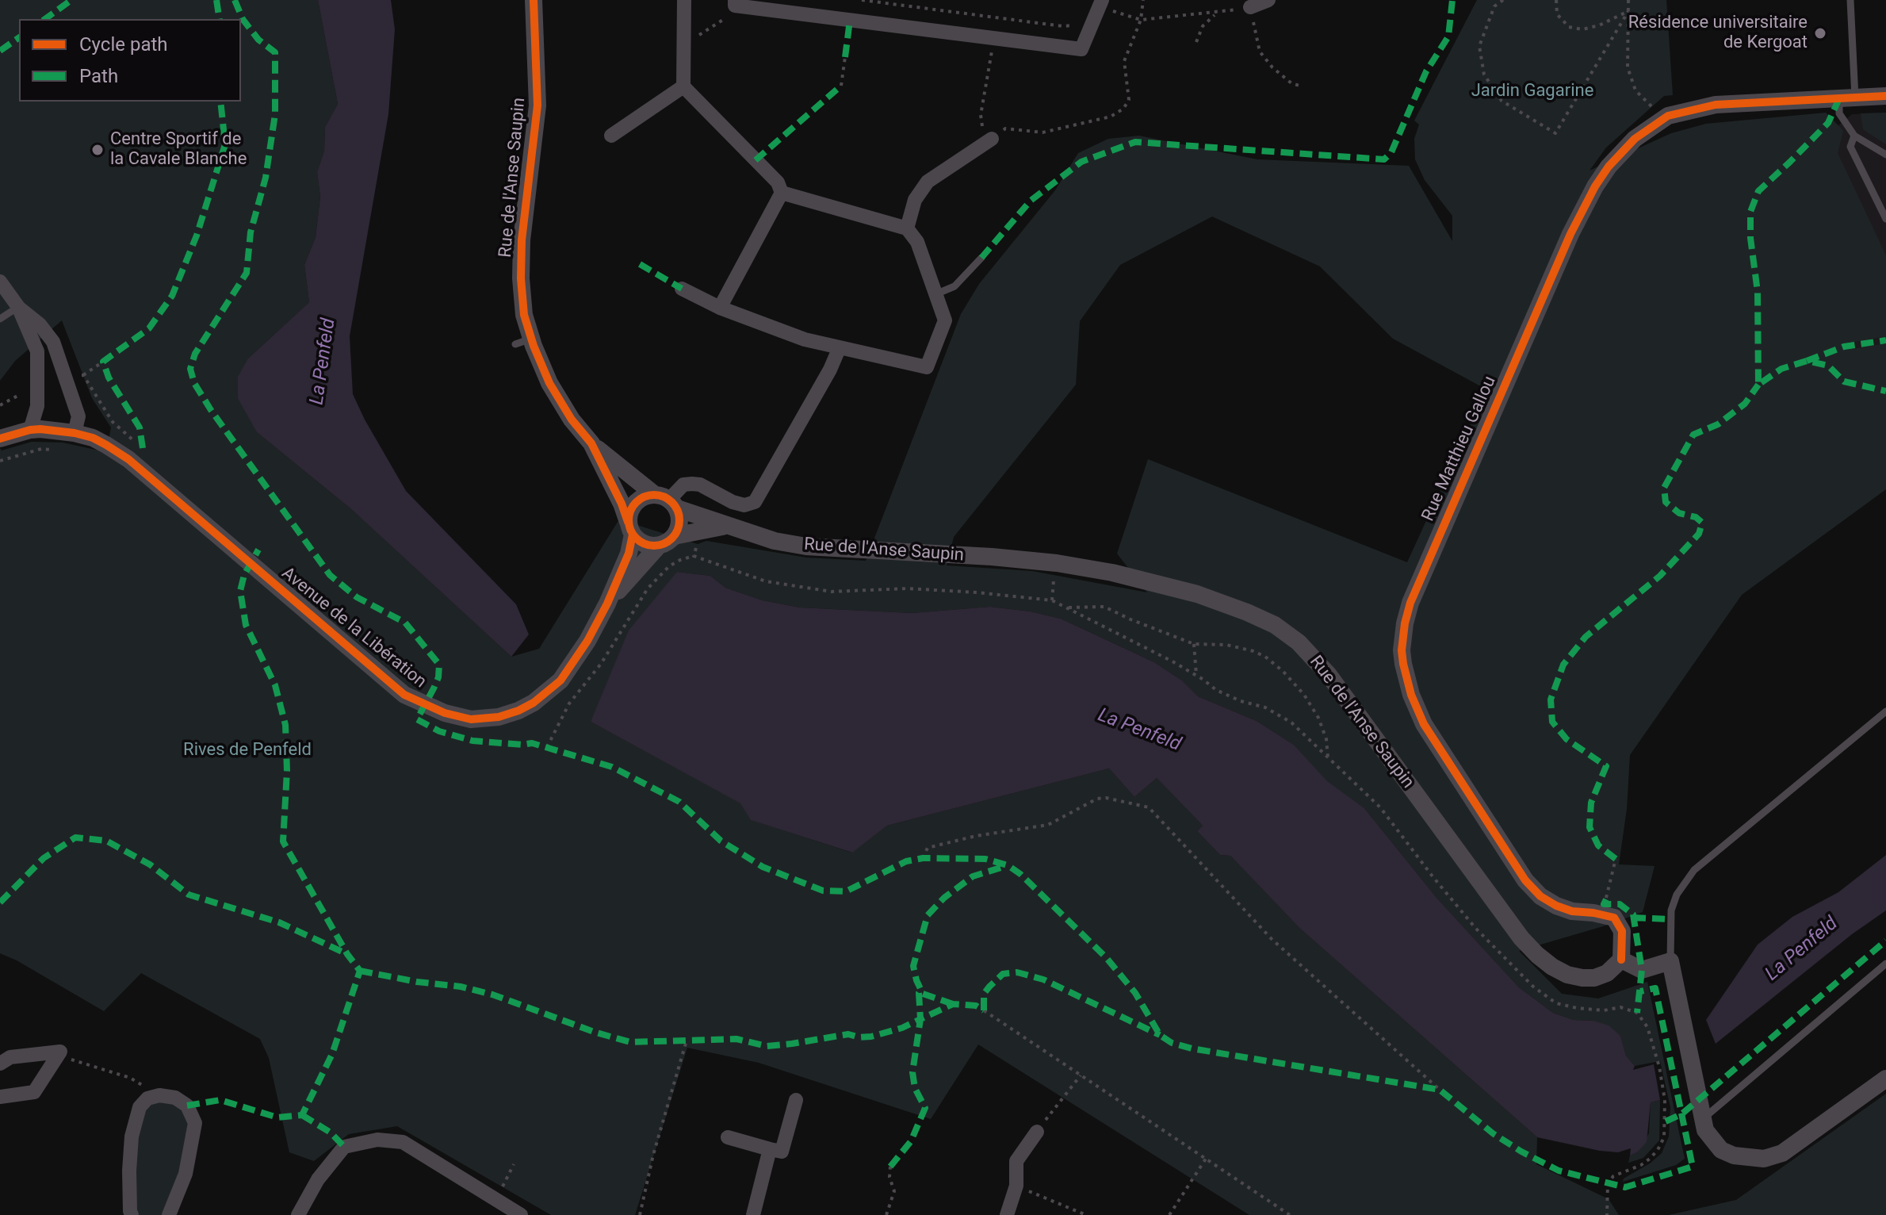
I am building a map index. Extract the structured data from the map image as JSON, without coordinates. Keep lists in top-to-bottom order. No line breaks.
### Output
{"streets":{"street":["Rue de l'Anse Saupin","Rue Matthieu Gallou","Avenue de la Libération"]},"crossings":[["Rue de l'Anse Saupin","Rue Matthieu Gallou"],["Rue de l'Anse Saupin","Avenue de la Libération"]],"water":["La Penfeld"],"parks":["Jardin Gagarine","Rives de Penfeld"],"places":["Résidence universitaire de Kergoat","Centre Sportif de la Cavale Blanche"],"legend":["Cycle path","Path"]}
